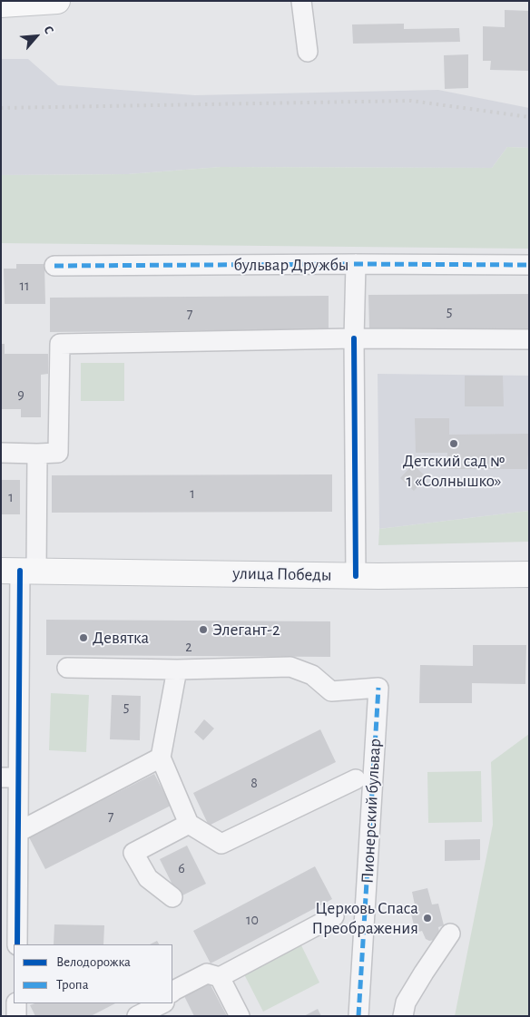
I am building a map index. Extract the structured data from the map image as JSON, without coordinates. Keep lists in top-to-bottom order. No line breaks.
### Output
{"streets":{"main road":["улица Победы"],"street":["бульвар Дружбы","Пионерский бульвар"]},"places":["Детский сад № 1 «Солнышко»","Элегант-2","Девятка","Церковь Спаса Преображения"],"house_numbers":["11","5","7","9","1","1","2","5","8","7","6","10"],"legend":["Велодорожка","Тропа"],"north":"top right"}
